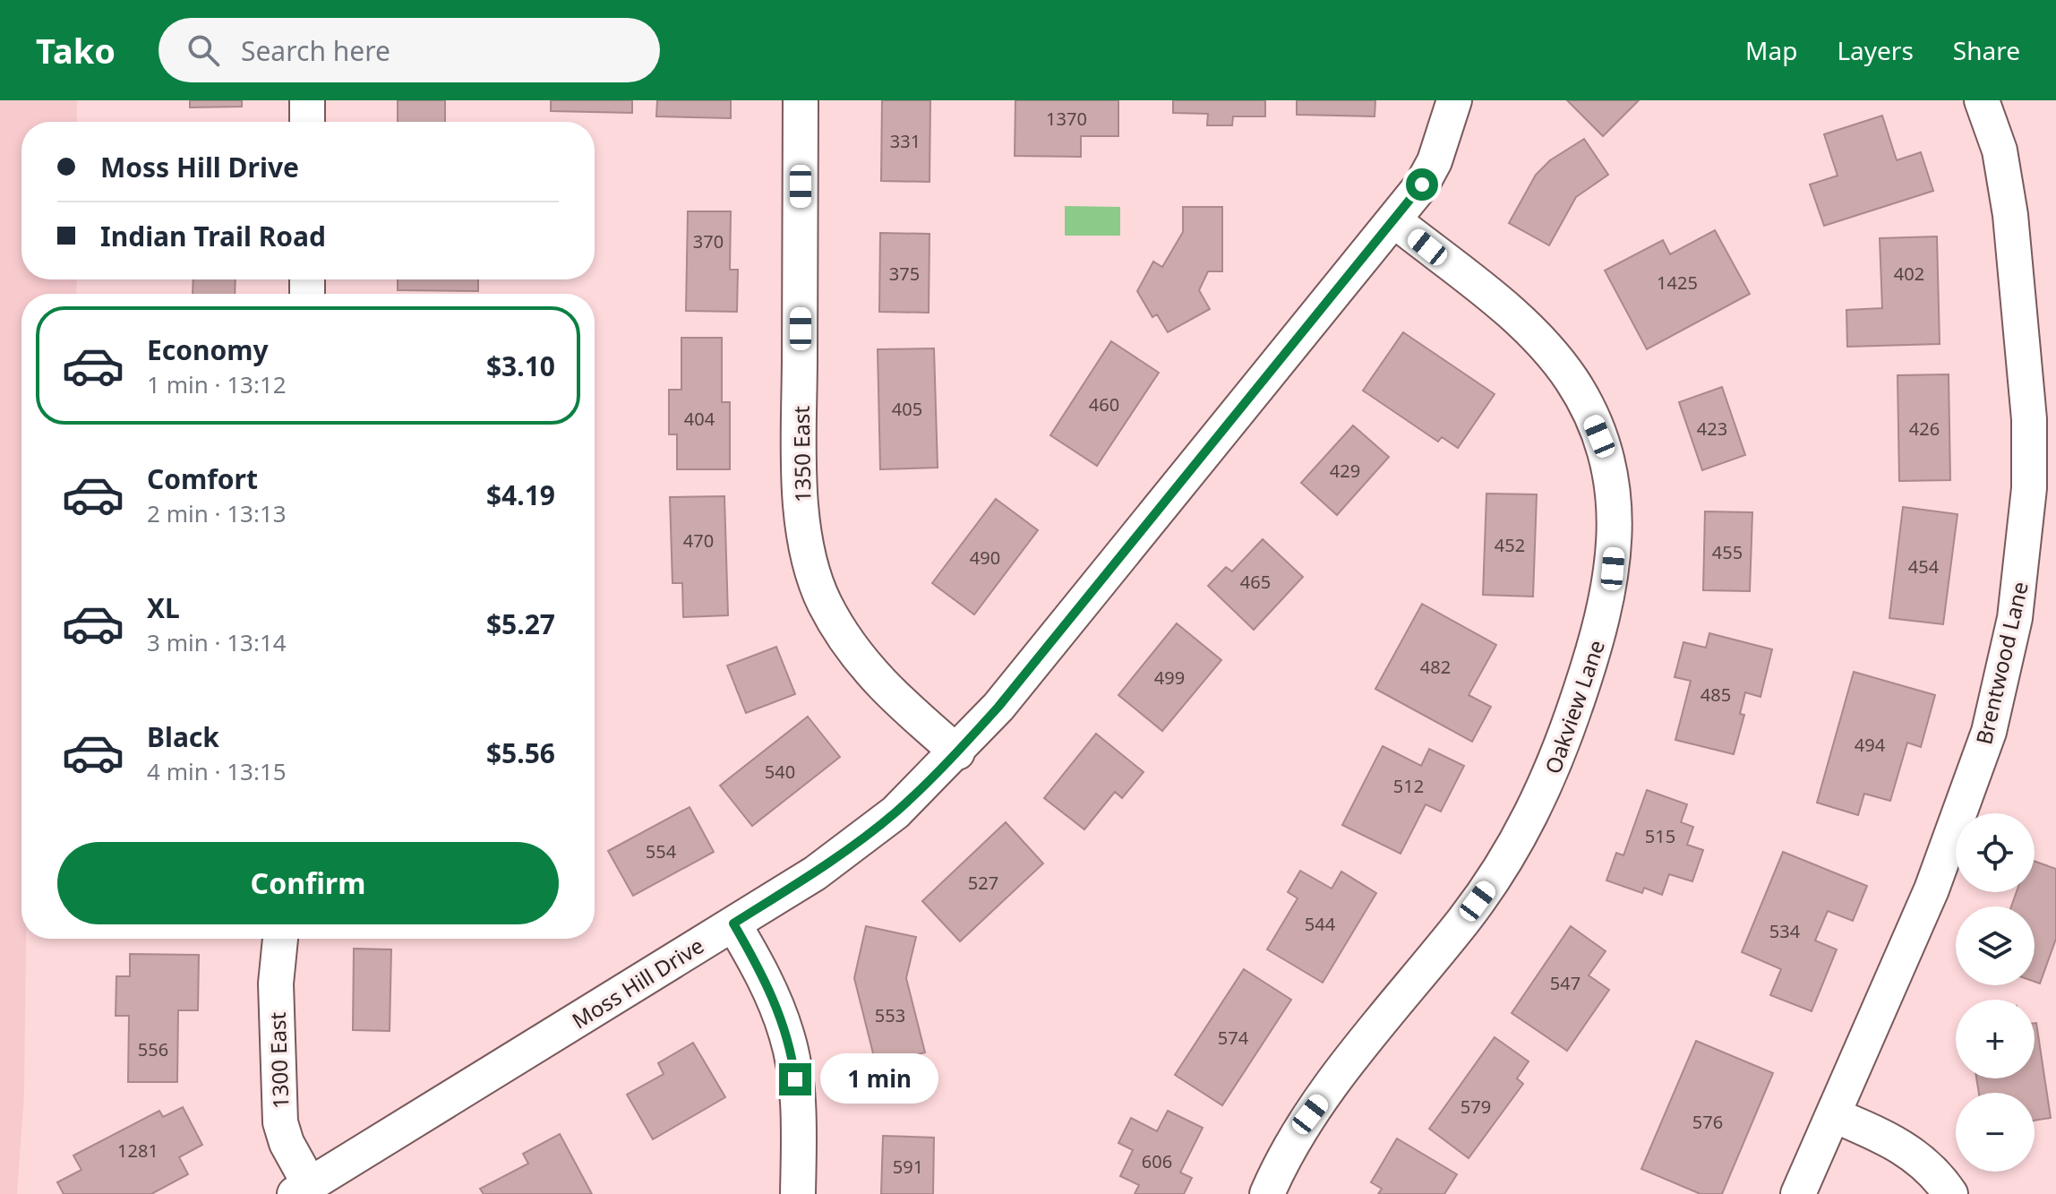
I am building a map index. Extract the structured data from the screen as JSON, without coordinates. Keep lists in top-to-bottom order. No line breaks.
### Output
{"streets":{"street":["1350 East","Brentwood Lane","Oakview Lane","Moss Hill Drive","1300 East"]},"crossings":[["1350 East","Moss Hill Drive"],["Oakview Lane","Moss Hill Drive"],["Moss Hill Drive","1300 East"]],"house_numbers":["1370","331","370","375","402","1425","460","405","404","423","426","429","470","452","455","490","454","465","482","499","485","494","540","512","515","554","527","544","534","547","553","574","556","579","576","1281","606","591"],"page":{"header":"Tako","search":"Search here","nav":["Map","Layers","Share"],"banner":["Moss Hill Drive","Indian Trail Road"],"list":[{"name":"Economy","note":"1 min · 13:12","value":"$3.10"},{"name":"Comfort","note":"2 min · 13:13","value":"$4.19"},{"name":"XL","note":"3 min · 13:14","value":"$5.27"},{"name":"Black","note":"4 min · 13:15","value":"$5.56"}],"map_buttons":["+","−"],"buttons":"Confirm","bubble":"1 min"}}
